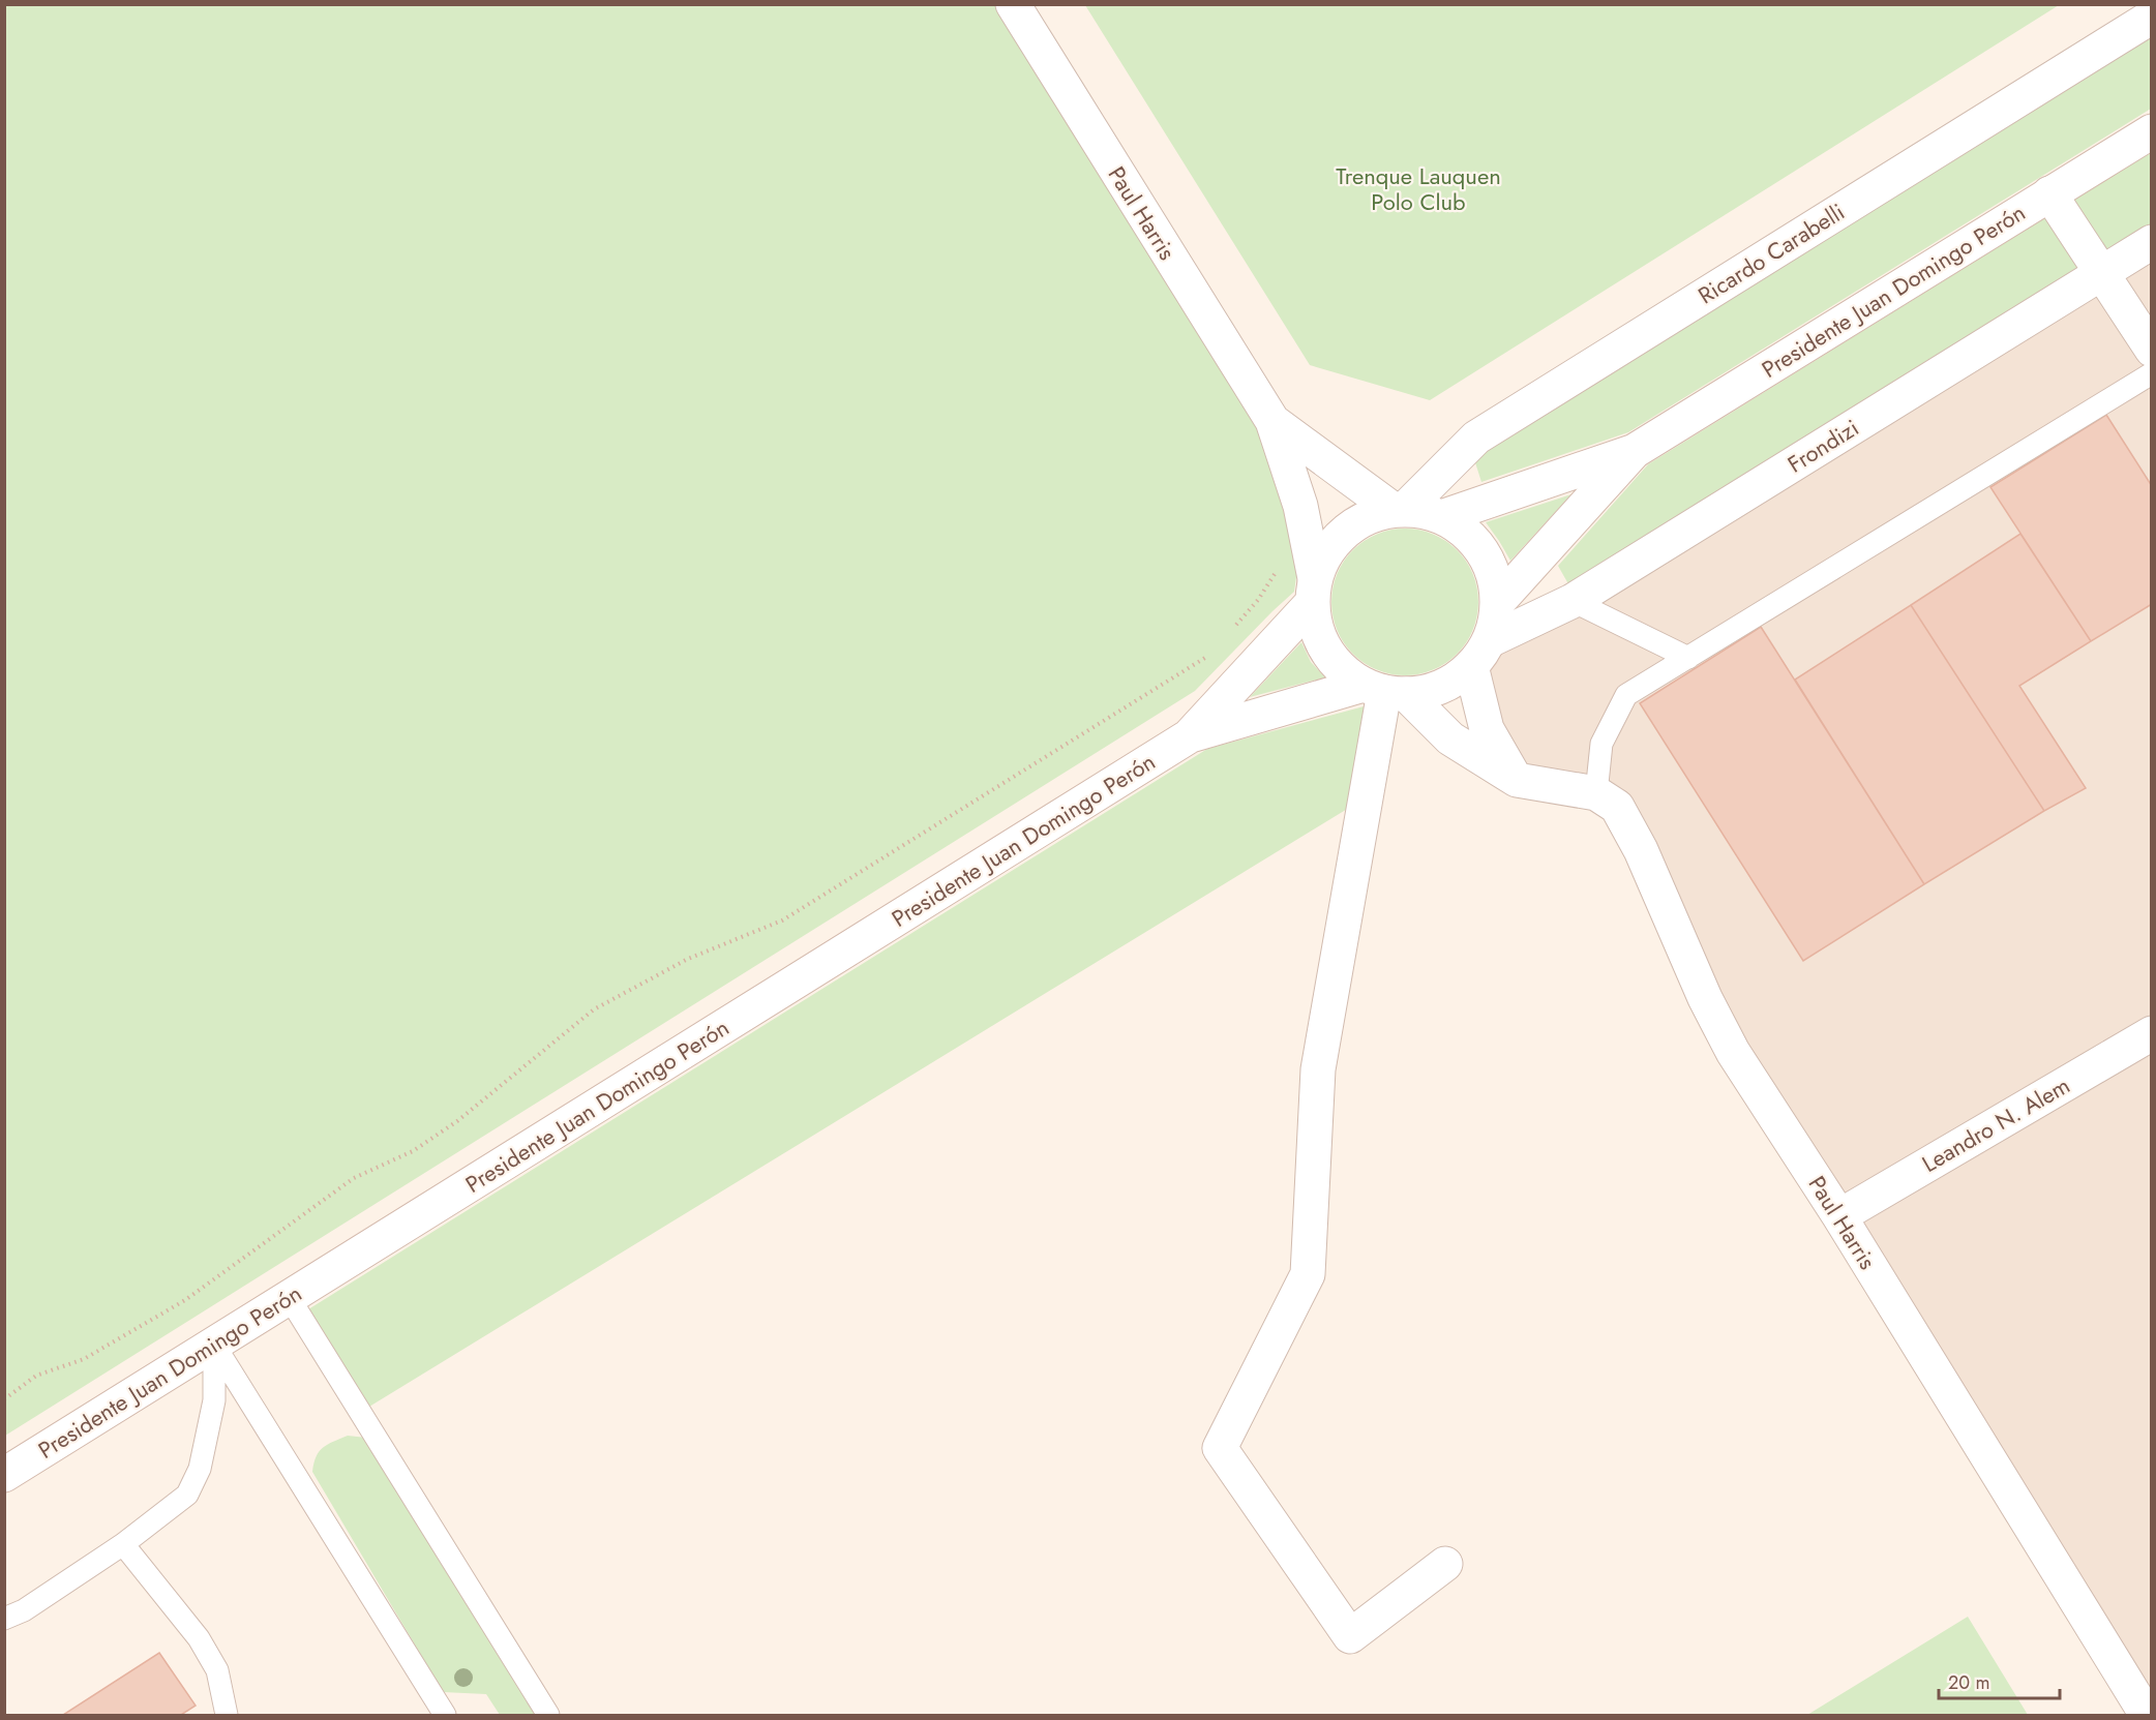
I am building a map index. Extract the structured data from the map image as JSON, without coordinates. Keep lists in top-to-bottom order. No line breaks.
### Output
{"streets":{"street":["Paul Harris","Ricardo Carabelli","Presidente Juan Domingo Perón","Frondizi","Leandro N. Alem"]},"crossings":[["Paul Harris","Ricardo Carabelli"],["Paul Harris","Presidente Juan Domingo Perón"],["Paul Harris","Frondizi"],["Paul Harris","Leandro N. Alem"],["Ricardo Carabelli","Presidente Juan Domingo Perón"],["Ricardo Carabelli","Frondizi"],["Presidente Juan Domingo Perón","Frondizi"]],"parks":["Trenque Lauquen Polo Club"],"scale_bar":"20 m"}
